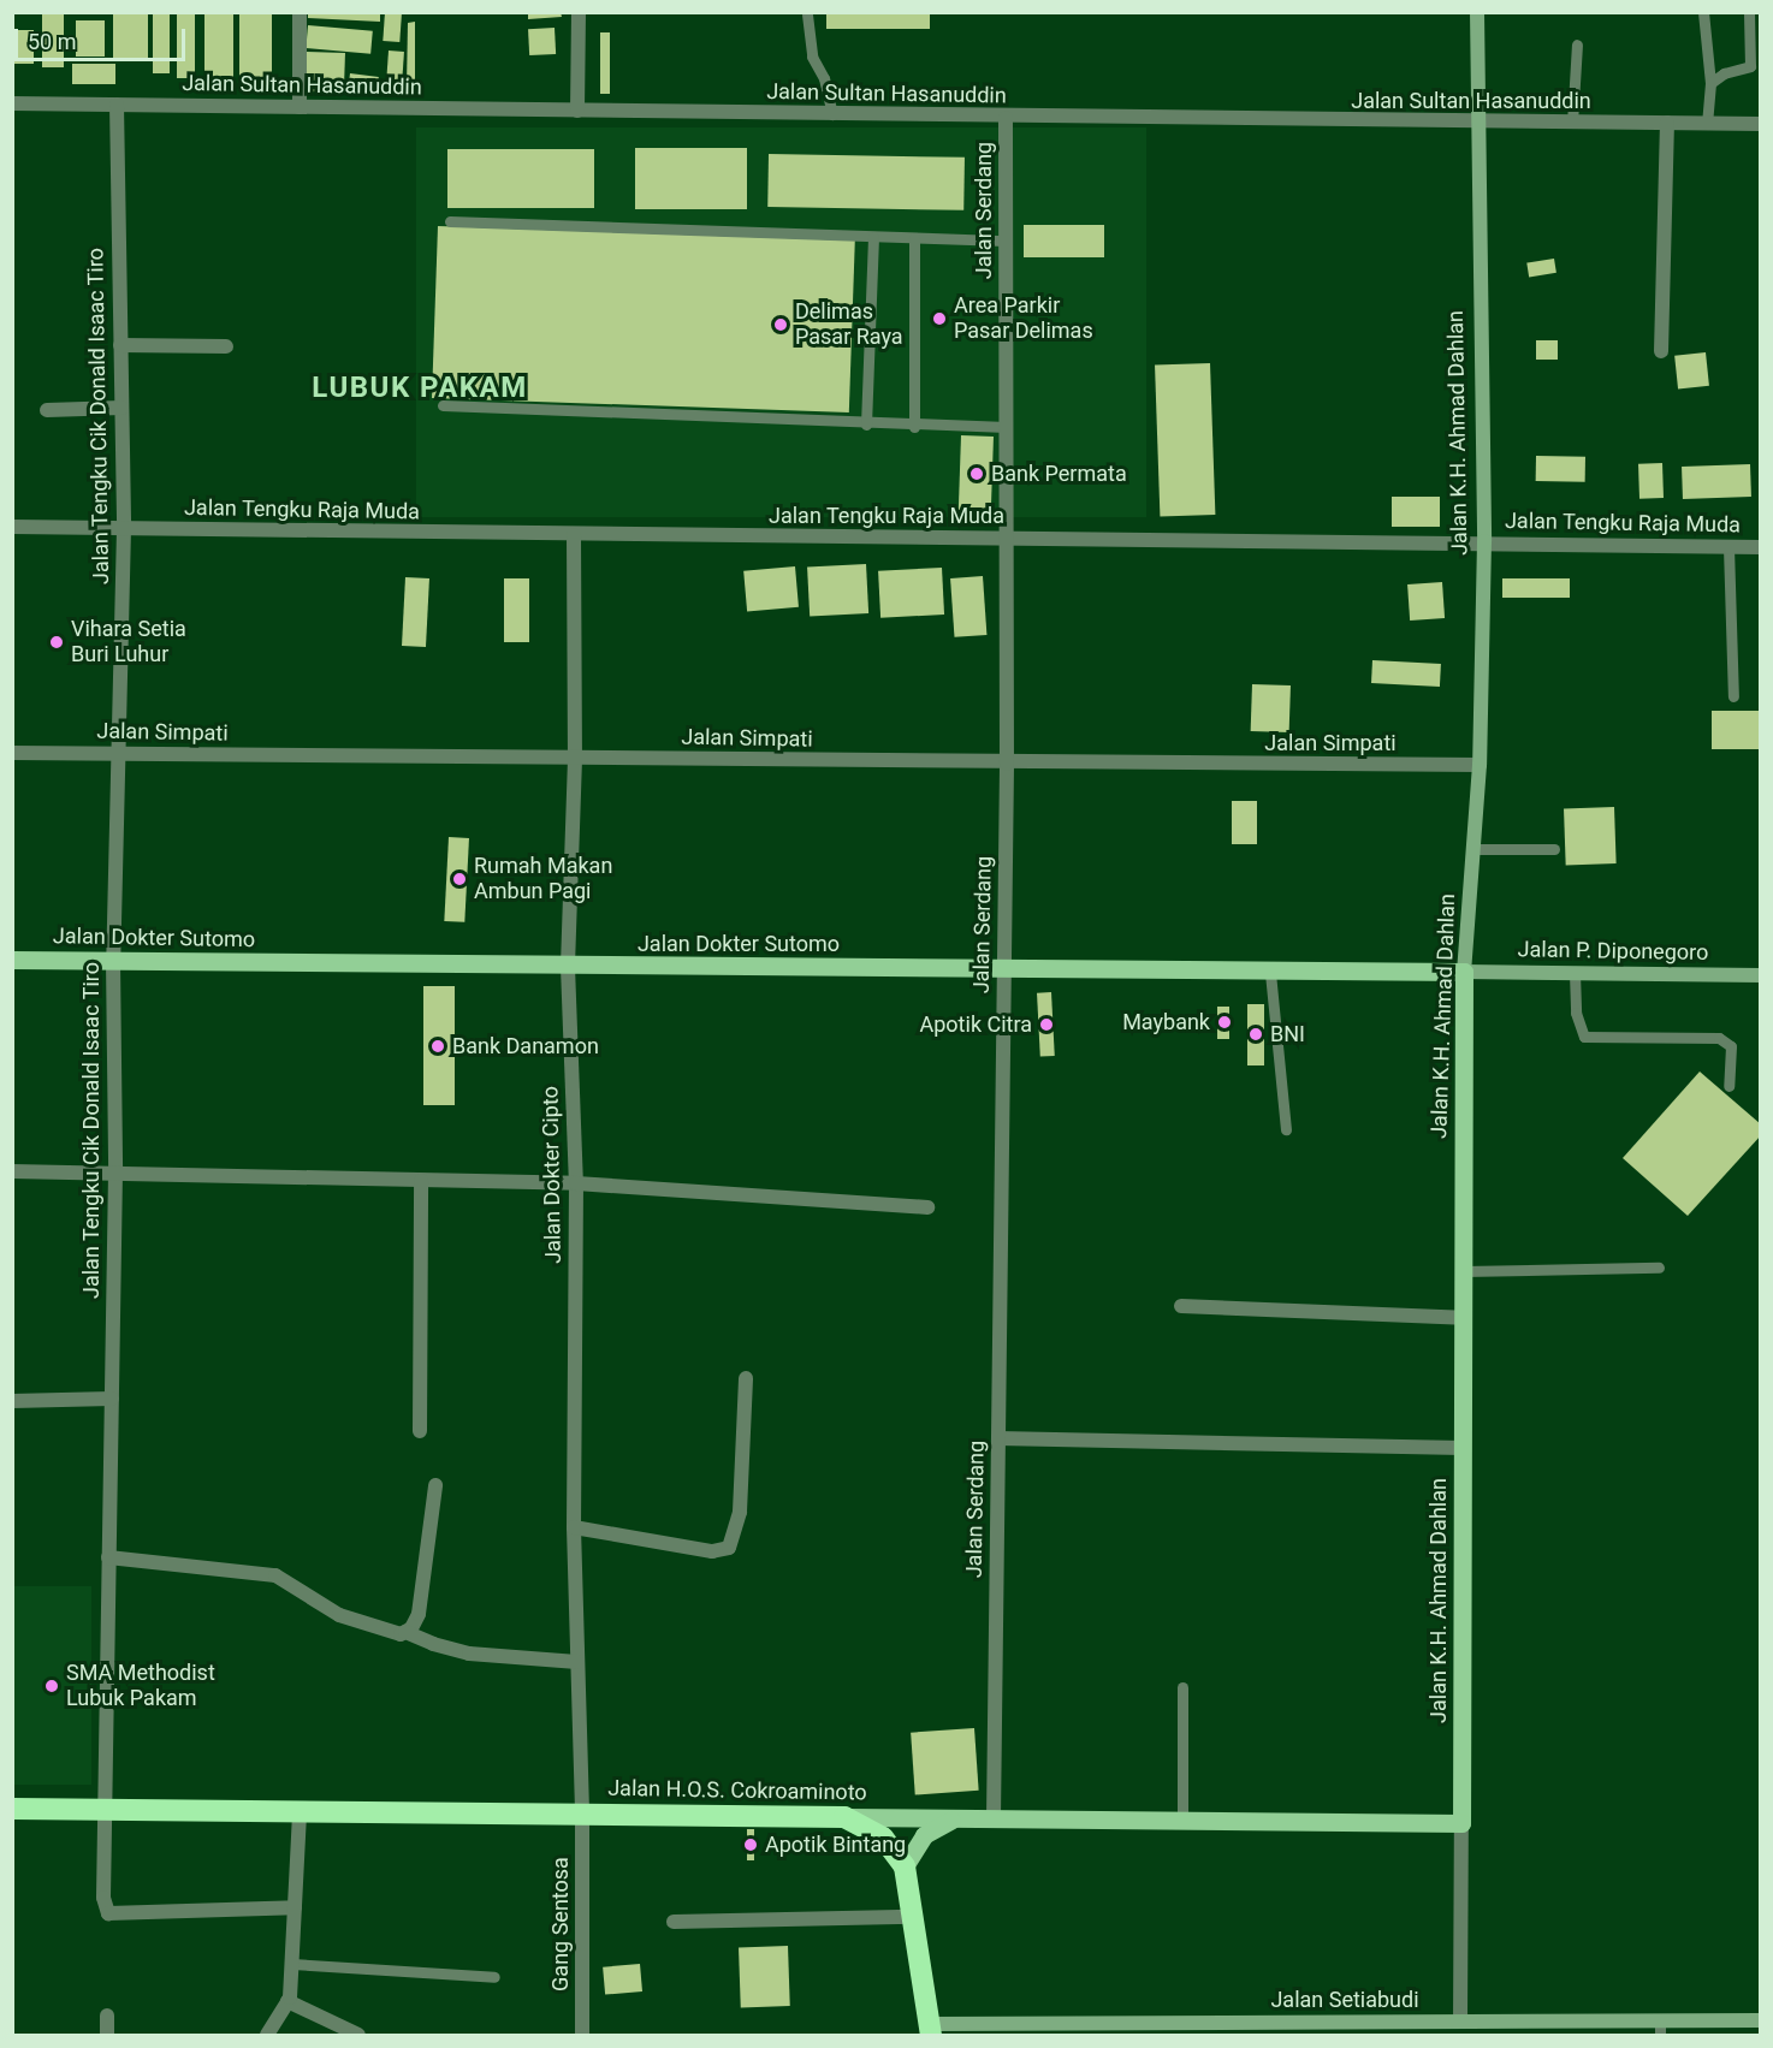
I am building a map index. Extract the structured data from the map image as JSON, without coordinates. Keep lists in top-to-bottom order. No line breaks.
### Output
{"streets":{"highway":["Jalan H.O.S. Cokroaminoto"],"main road":["Jalan K.H. Ahmad Dahlan","Jalan Dokter Sutomo"],"street":["Jalan Sultan Hasanuddin","Jalan Serdang","Jalan Tengku Cik Donald Isaac Tiro","Jalan Tengku Raja Muda","Jalan Simpati","Jalan P. Diponegoro","Jalan Dokter Cipto","Gang Sentosa","Jalan Setiabudi"]},"crossings":[["Jalan Sultan Hasanuddin","Jalan Serdang"],["Jalan Sultan Hasanuddin","Jalan Tengku Cik Donald Isaac Tiro"],["Jalan Sultan Hasanuddin","Jalan K.H. Ahmad Dahlan"],["Jalan Serdang","Jalan Tengku Raja Muda"],["Jalan Serdang","Jalan Simpati"],["Jalan Serdang","Jalan Dokter Sutomo"],["Jalan Serdang","Jalan H.O.S. Cokroaminoto"],["Jalan Tengku Cik Donald Isaac Tiro","Jalan Tengku Raja Muda"],["Jalan Tengku Cik Donald Isaac Tiro","Jalan Simpati"],["Jalan Tengku Cik Donald Isaac Tiro","Jalan Dokter Sutomo"],["Jalan Tengku Cik Donald Isaac Tiro","Jalan H.O.S. Cokroaminoto"],["Jalan K.H. Ahmad Dahlan","Jalan Tengku Raja Muda"],["Jalan K.H. Ahmad Dahlan","Jalan Simpati"],["Jalan K.H. Ahmad Dahlan","Jalan Dokter Sutomo"],["Jalan K.H. Ahmad Dahlan","Jalan P. Diponegoro"],["Jalan K.H. Ahmad Dahlan","Jalan H.O.S. Cokroaminoto"],["Jalan K.H. Ahmad Dahlan","Jalan Setiabudi"],["Jalan Tengku Raja Muda","Jalan Dokter Cipto"],["Jalan Simpati","Jalan Dokter Cipto"],["Jalan Dokter Sutomo","Jalan P. Diponegoro"],["Jalan Dokter Sutomo","Jalan Dokter Cipto"],["Jalan Dokter Cipto","Jalan H.O.S. Cokroaminoto"],["Jalan Dokter Cipto","Gang Sentosa"],["Jalan H.O.S. Cokroaminoto","Gang Sentosa"]],"districts":["LUBUK PAKAM"],"places":["Area Parkir Pasar Delimas","Delimas Pasar Raya","Bank Permata","Vihara Setia Buri Luhur","Rumah Makan Ambun Pagi","Maybank","Apotik Citra","BNI","Bank Danamon","SMA Methodist Lubuk Pakam","Apotik Bintang"],"scale_bar":"50 m"}
